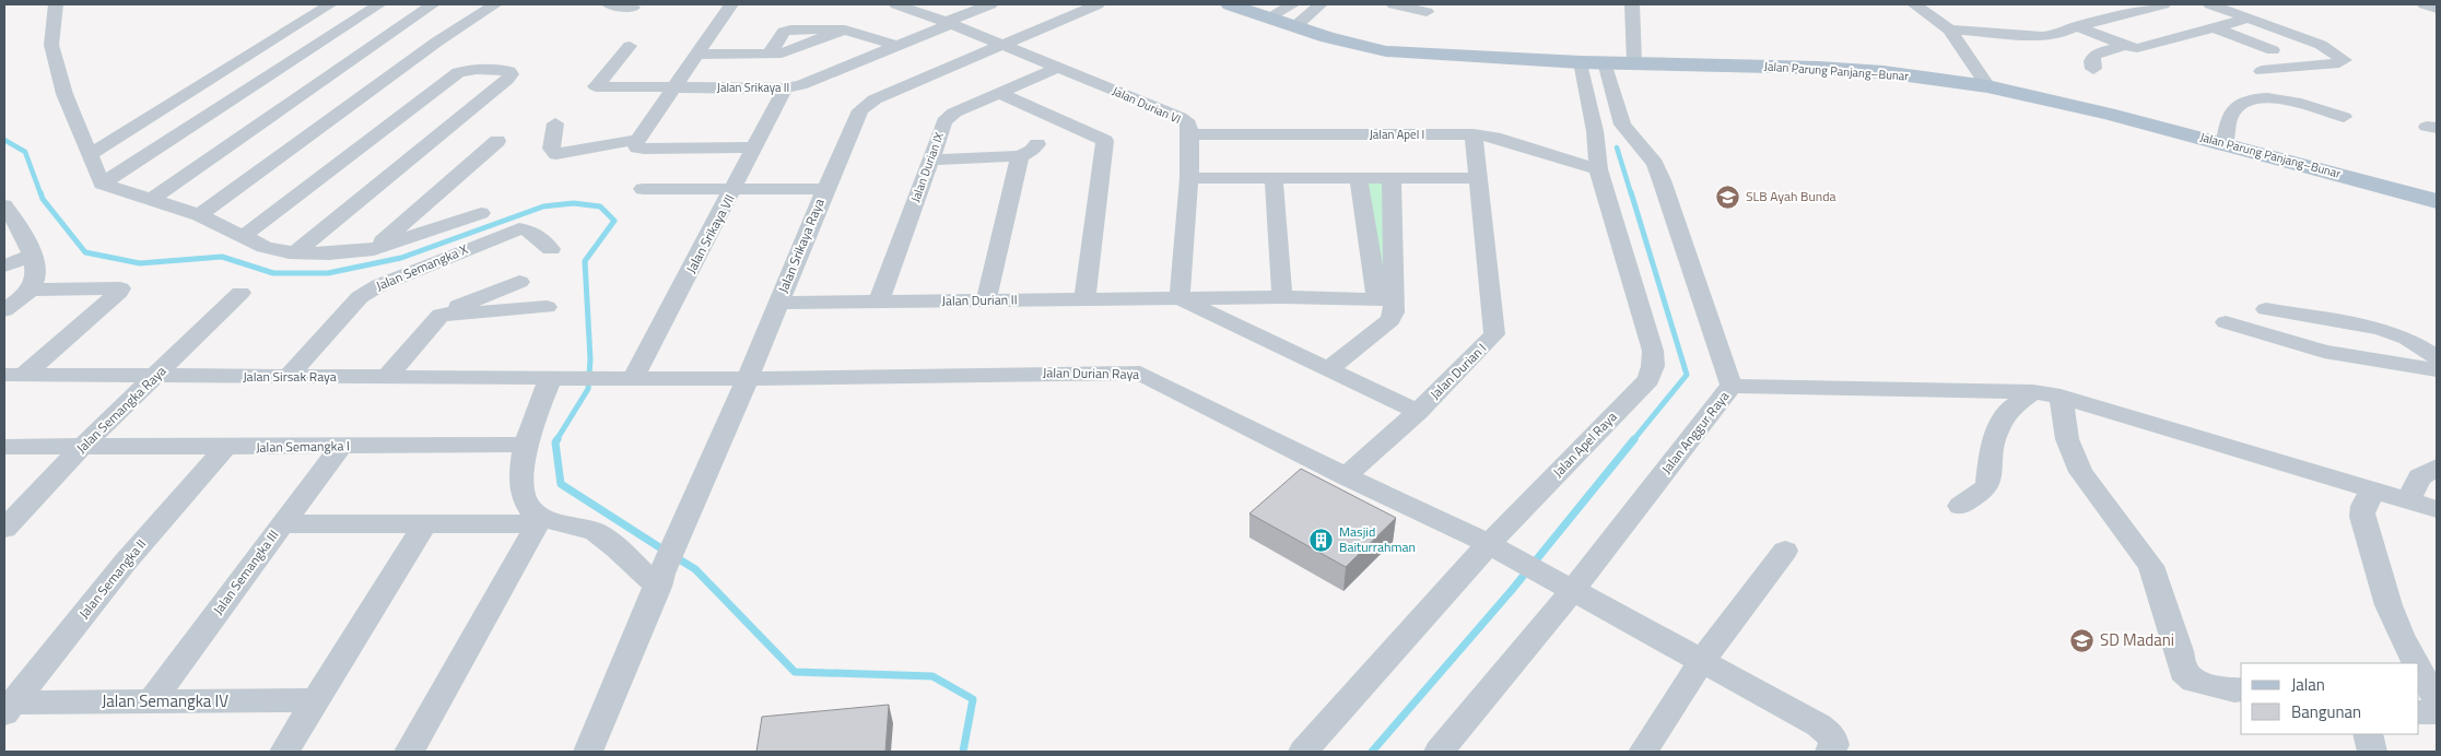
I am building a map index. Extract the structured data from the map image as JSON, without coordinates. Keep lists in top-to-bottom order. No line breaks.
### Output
{"streets":{"main road":["Jalan Parung Panjang–Bunar"],"street":["Jalan Srikaya II","Jalan Durian VI","Jalan Apel I","Jalan Durian IX","Jalan Srikaya VII","Jalan Srikaya Raya","Jalan Semangka X","Jalan Durian II","Jalan Durian I","Jalan Durian Raya","Jalan Sirsak Raya","Jalan Semangka Raya","Jalan Anggur Raya","Jalan Apel Raya","Jalan Semangka I","Jalan Semangka III","Jalan Semangka II","Jalan Semangka IV"]},"crossings":[["Jalan Parung Panjang–Bunar","Jalan Anggur Raya"],["Jalan Parung Panjang–Bunar","Jalan Apel Raya"],["Jalan Srikaya II","Jalan Durian VI"],["Jalan Srikaya II","Jalan Srikaya VII"],["Jalan Durian VI","Jalan Apel I"],["Jalan Durian VI","Jalan Durian IX"],["Jalan Durian VI","Jalan Srikaya Raya"],["Jalan Durian VI","Jalan Durian II"],["Jalan Apel I","Jalan Durian I"],["Jalan Apel I","Jalan Apel Raya"],["Jalan Durian IX","Jalan Durian II"],["Jalan Srikaya VII","Jalan Durian Raya"],["Jalan Srikaya VII","Jalan Sirsak Raya"],["Jalan Srikaya Raya","Jalan Durian II"],["Jalan Srikaya Raya","Jalan Durian Raya"],["Jalan Semangka X","Jalan Sirsak Raya"],["Jalan Durian II","Jalan Durian I"],["Jalan Durian I","Jalan Durian Raya"],["Jalan Durian Raya","Jalan Sirsak Raya"],["Jalan Durian Raya","Jalan Anggur Raya"],["Jalan Durian Raya","Jalan Apel Raya"],["Jalan Sirsak Raya","Jalan Semangka Raya"],["Jalan Semangka Raya","Jalan Semangka I"],["Jalan Anggur Raya","Jalan Apel Raya"],["Jalan Semangka I","Jalan Semangka III"],["Jalan Semangka I","Jalan Semangka II"],["Jalan Semangka III","Jalan Semangka IV"],["Jalan Semangka II","Jalan Semangka IV"]],"places":{"school or university":["SLB Ayah Bunda","SD Madani"],"building":["Masjid Baiturrahman"]},"legend":["Jalan","Bangunan"]}
